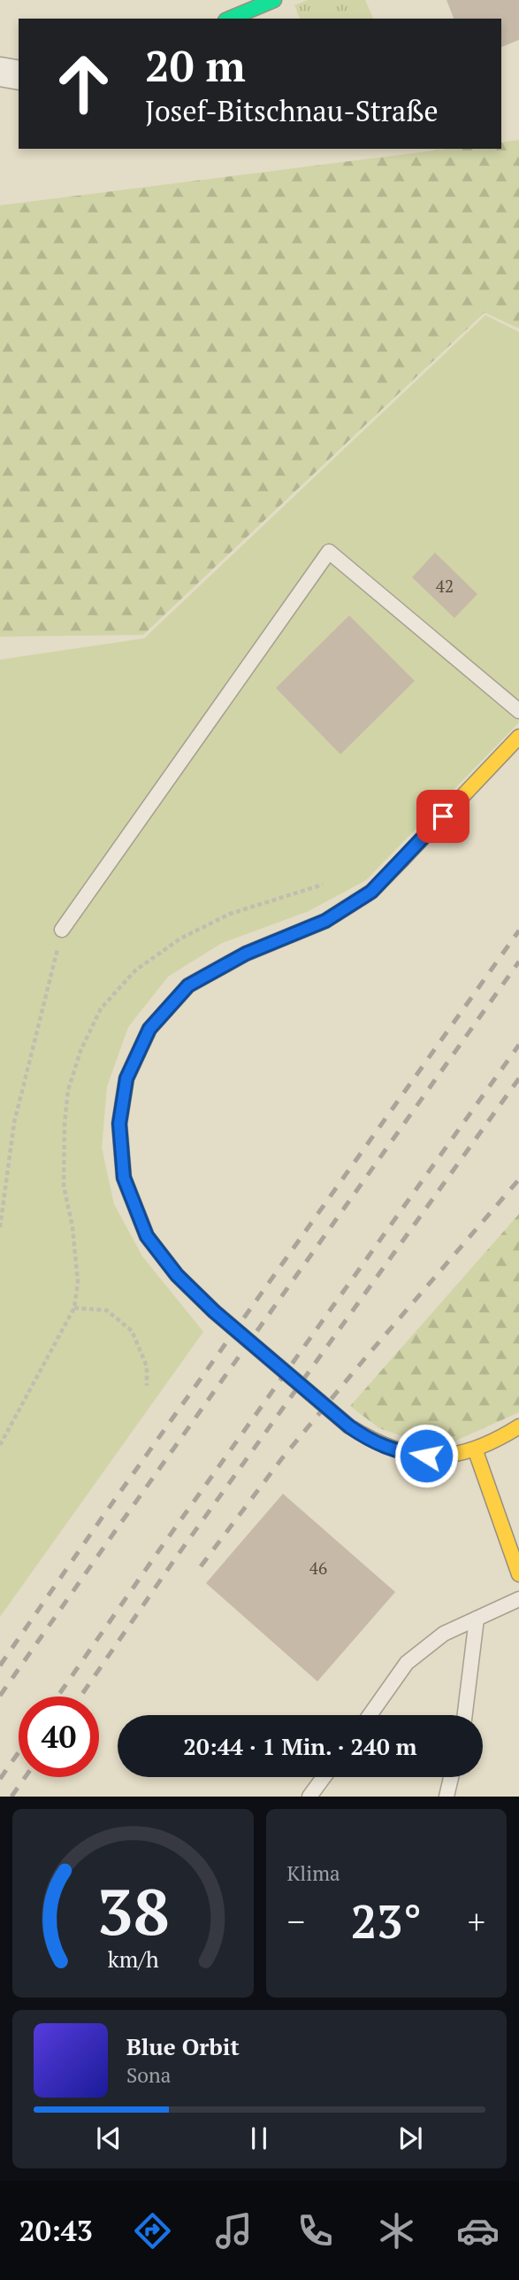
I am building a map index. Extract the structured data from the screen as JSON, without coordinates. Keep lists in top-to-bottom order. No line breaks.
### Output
{"house_numbers":["42","46"],"page":{"turn":["20 m","Josef-Bitschnau-Straße"],"limit":"40","trip":"20:44 · 1 Min. · 240 m","tile":"Klima","heat":["−","23°","+"],"song":["Blue Orbit","Sona"],"tabs":"20:43","gauge":["38","km/h"]}}
